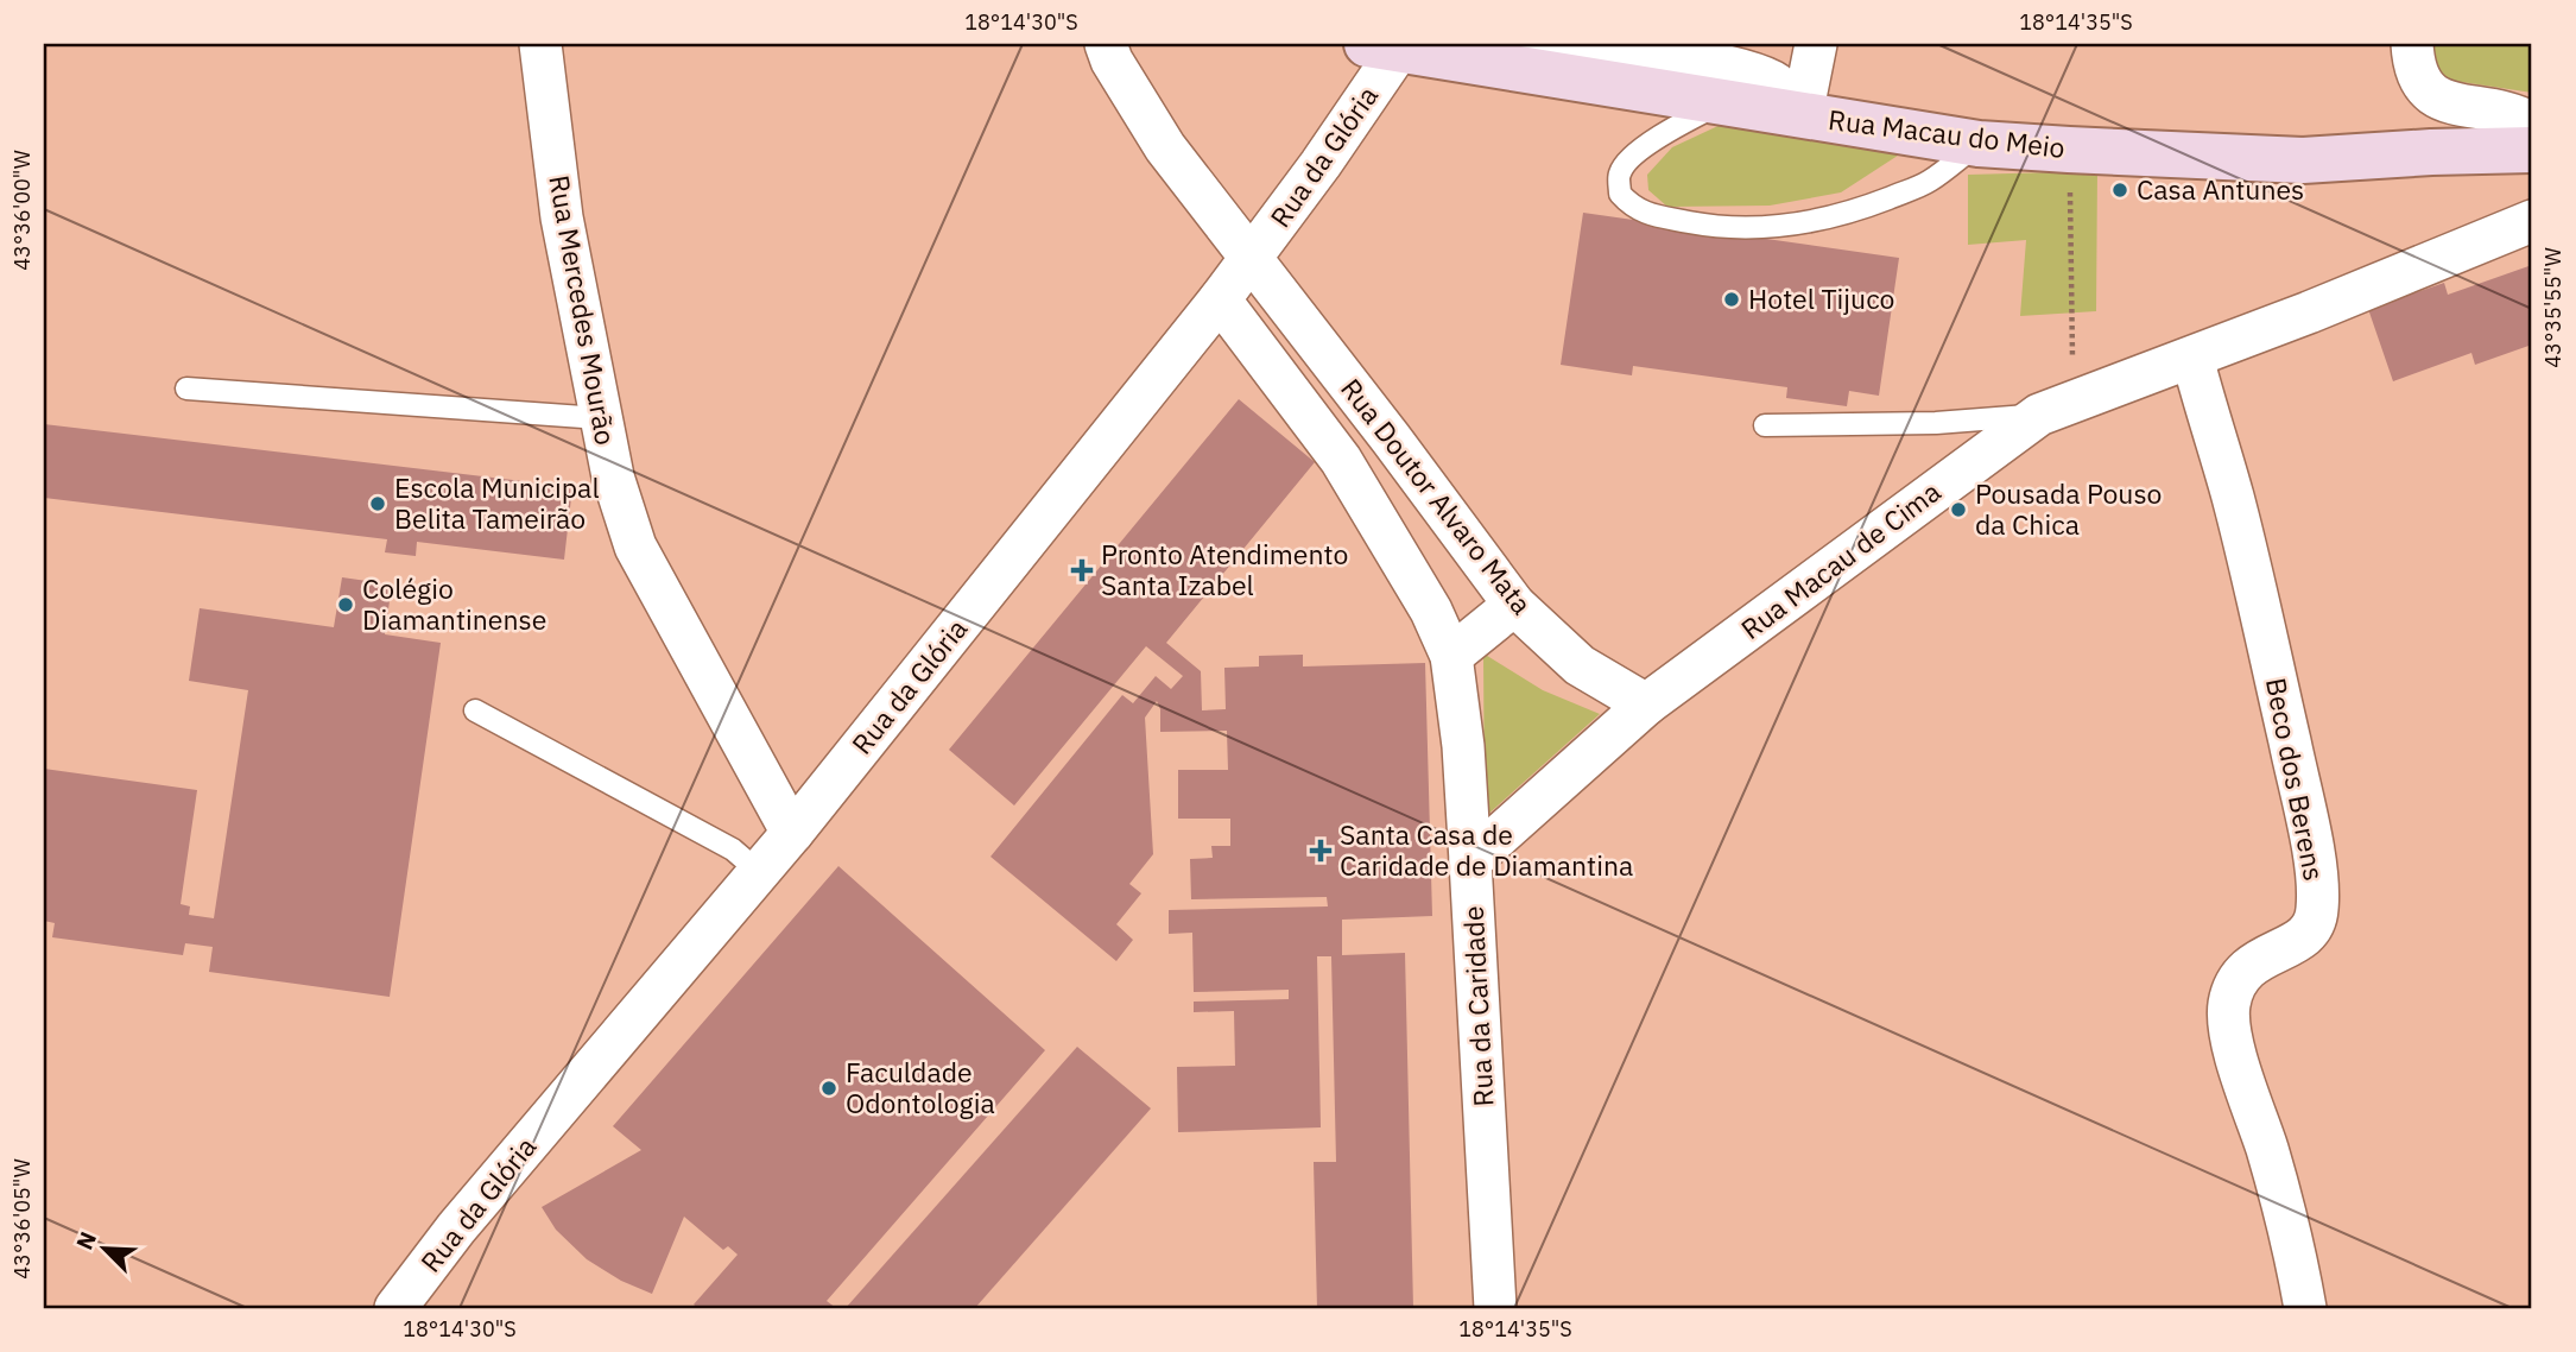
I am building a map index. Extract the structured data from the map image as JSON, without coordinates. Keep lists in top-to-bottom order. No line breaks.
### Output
{"streets":{"main road":["Rua Macau do Meio"],"street":["Rua da Glória","Rua Mercedes Mourão","Rua Doutor Alvaro Mata","Rua Macau de Cima","Beco dos Berens","Rua da Caridade"]},"crossings":[["Rua Macau do Meio","Rua da Glória"],["Rua da Glória","Rua Mercedes Mourão"],["Rua da Glória","Rua Doutor Alvaro Mata"],["Rua da Glória","Rua da Caridade"],["Rua Doutor Alvaro Mata","Rua Macau de Cima"],["Rua Macau de Cima","Beco dos Berens"],["Rua Macau de Cima","Rua da Caridade"]],"places":{"other":["Casa Antunes","Hotel Tijuco","Escola Municipal Belita Tameirão","Pousada Pouso da Chica","Colégio Diamantinense","Faculdade Odontologia"],"health":["Pronto Atendimento Santa Izabel","Santa Casa de Caridade de Diamantina"]},"north":"top left","coordinates":["18°14'30\"S","18°14'35\"S","43°36'00\"W","43°35'55\"W","43°36'05\"W"]}
